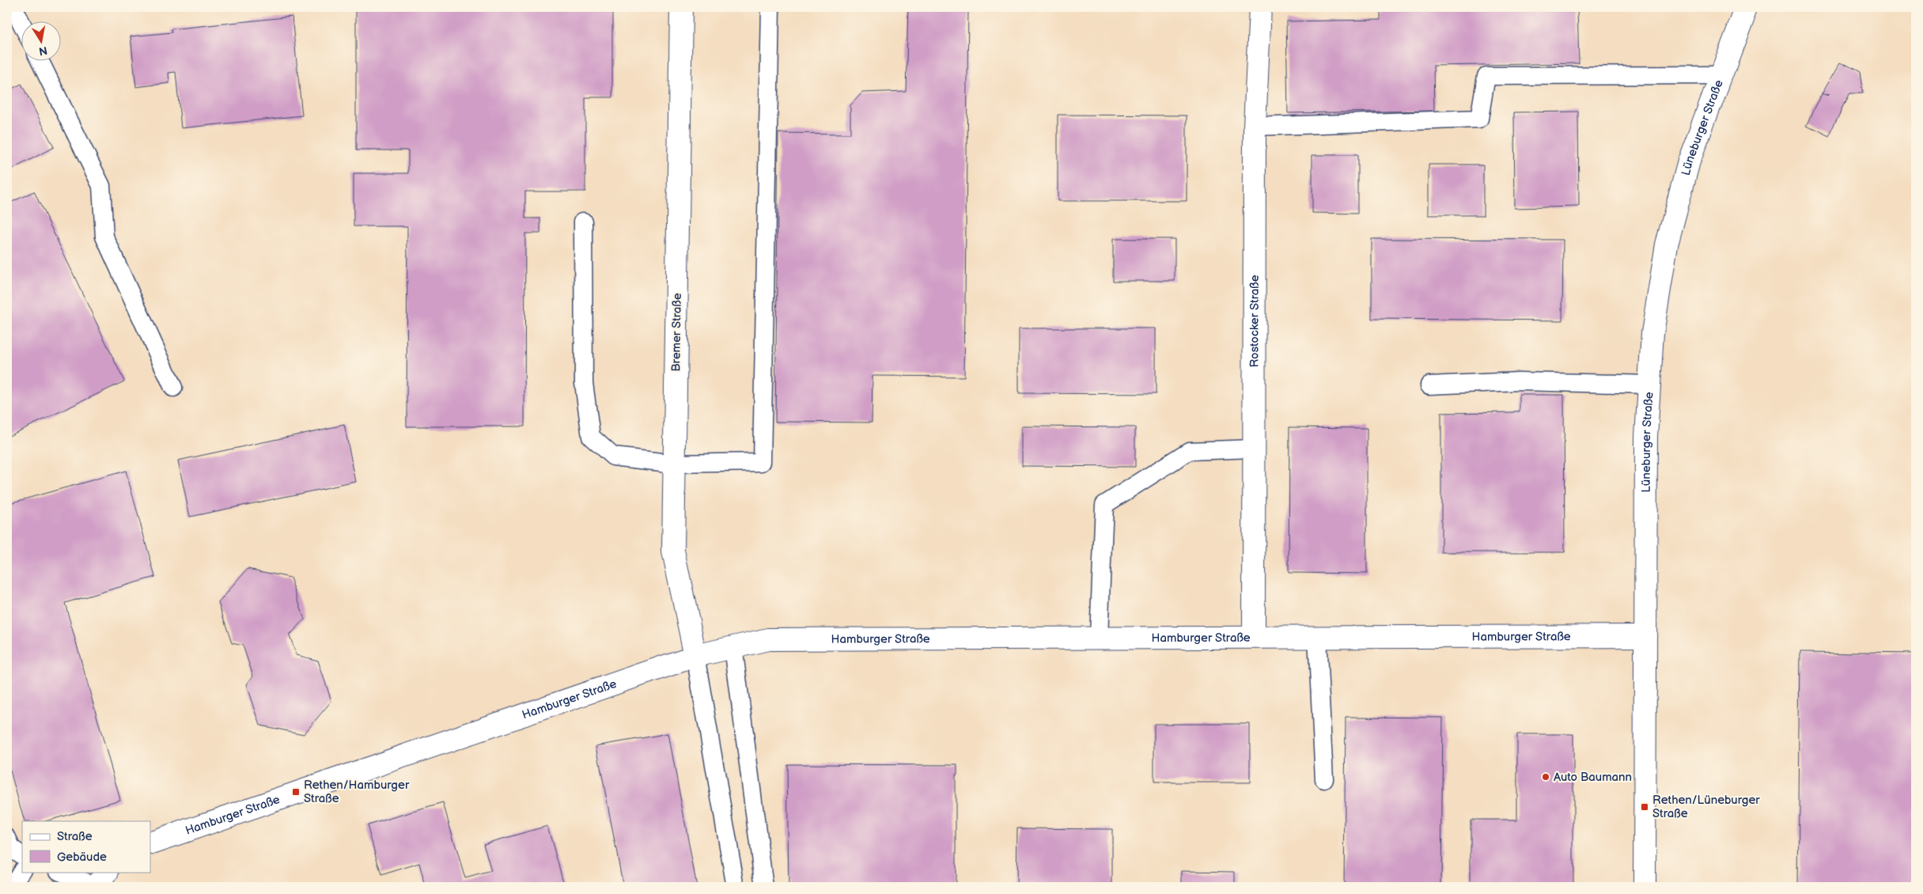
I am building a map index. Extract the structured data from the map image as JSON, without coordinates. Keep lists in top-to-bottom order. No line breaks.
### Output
{"streets":{"street":["Lüneburger Straße","Rostocker Straße","Bremer Straße","Hamburger Straße"]},"crossings":[["Lüneburger Straße","Hamburger Straße"],["Rostocker Straße","Hamburger Straße"],["Bremer Straße","Hamburger Straße"]],"places":{"other":["Auto Baumann"],"transit":["Rethen/Hamburger Straße","Rethen/Lüneburger Straße"]},"legend":["Straße","Gebäude"],"north":"bottom"}
